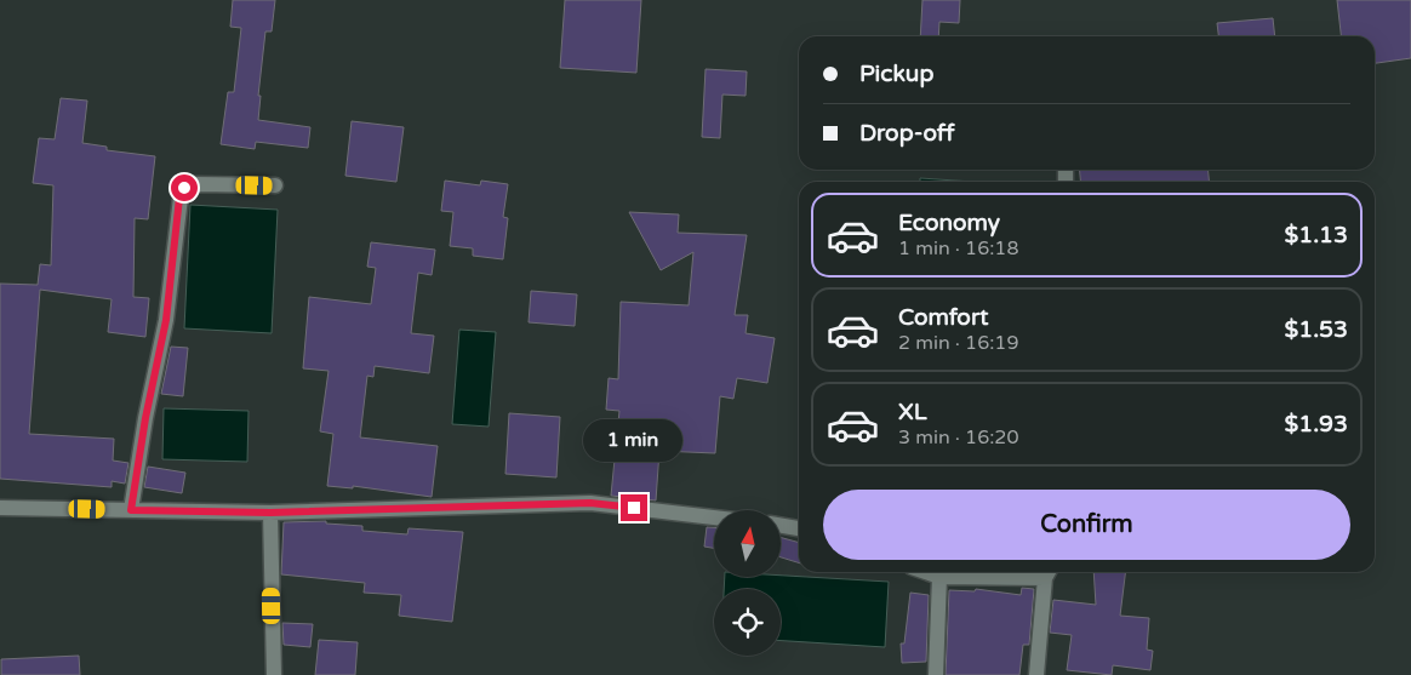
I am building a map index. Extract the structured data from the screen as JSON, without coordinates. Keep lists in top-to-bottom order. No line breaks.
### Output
{"north":"top","page":{"banner":["Pickup","Drop-off"],"list":[{"name":"Economy","note":"1 min · 16:18","value":"$1.13"},{"name":"Comfort","note":"2 min · 16:19","value":"$1.53"},{"name":"XL","note":"3 min · 16:20","value":"$1.93"}],"bubble":"1 min","buttons":"Confirm"}}
